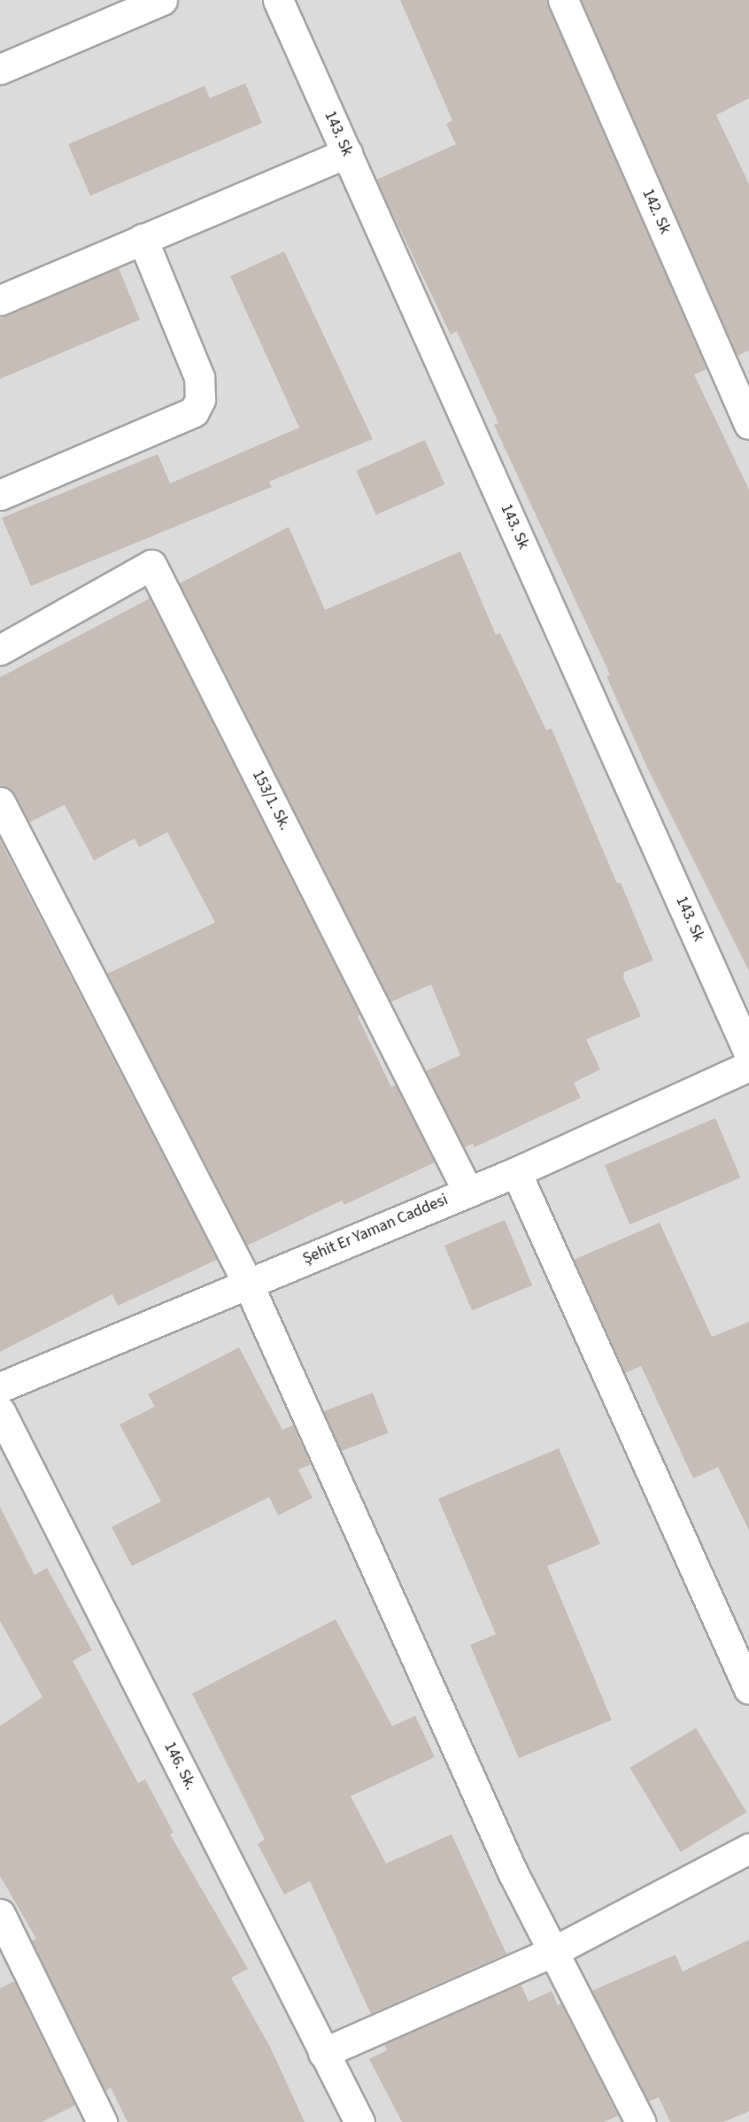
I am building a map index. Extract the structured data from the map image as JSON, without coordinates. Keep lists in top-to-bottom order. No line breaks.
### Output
{"streets":{"street":["143. Sk","142. Sk","153/1. Sk.","Şehit Er Yaman Caddesi","146. Sk."]},"crossings":[["153/1. Sk.","Şehit Er Yaman Caddesi"]]}
